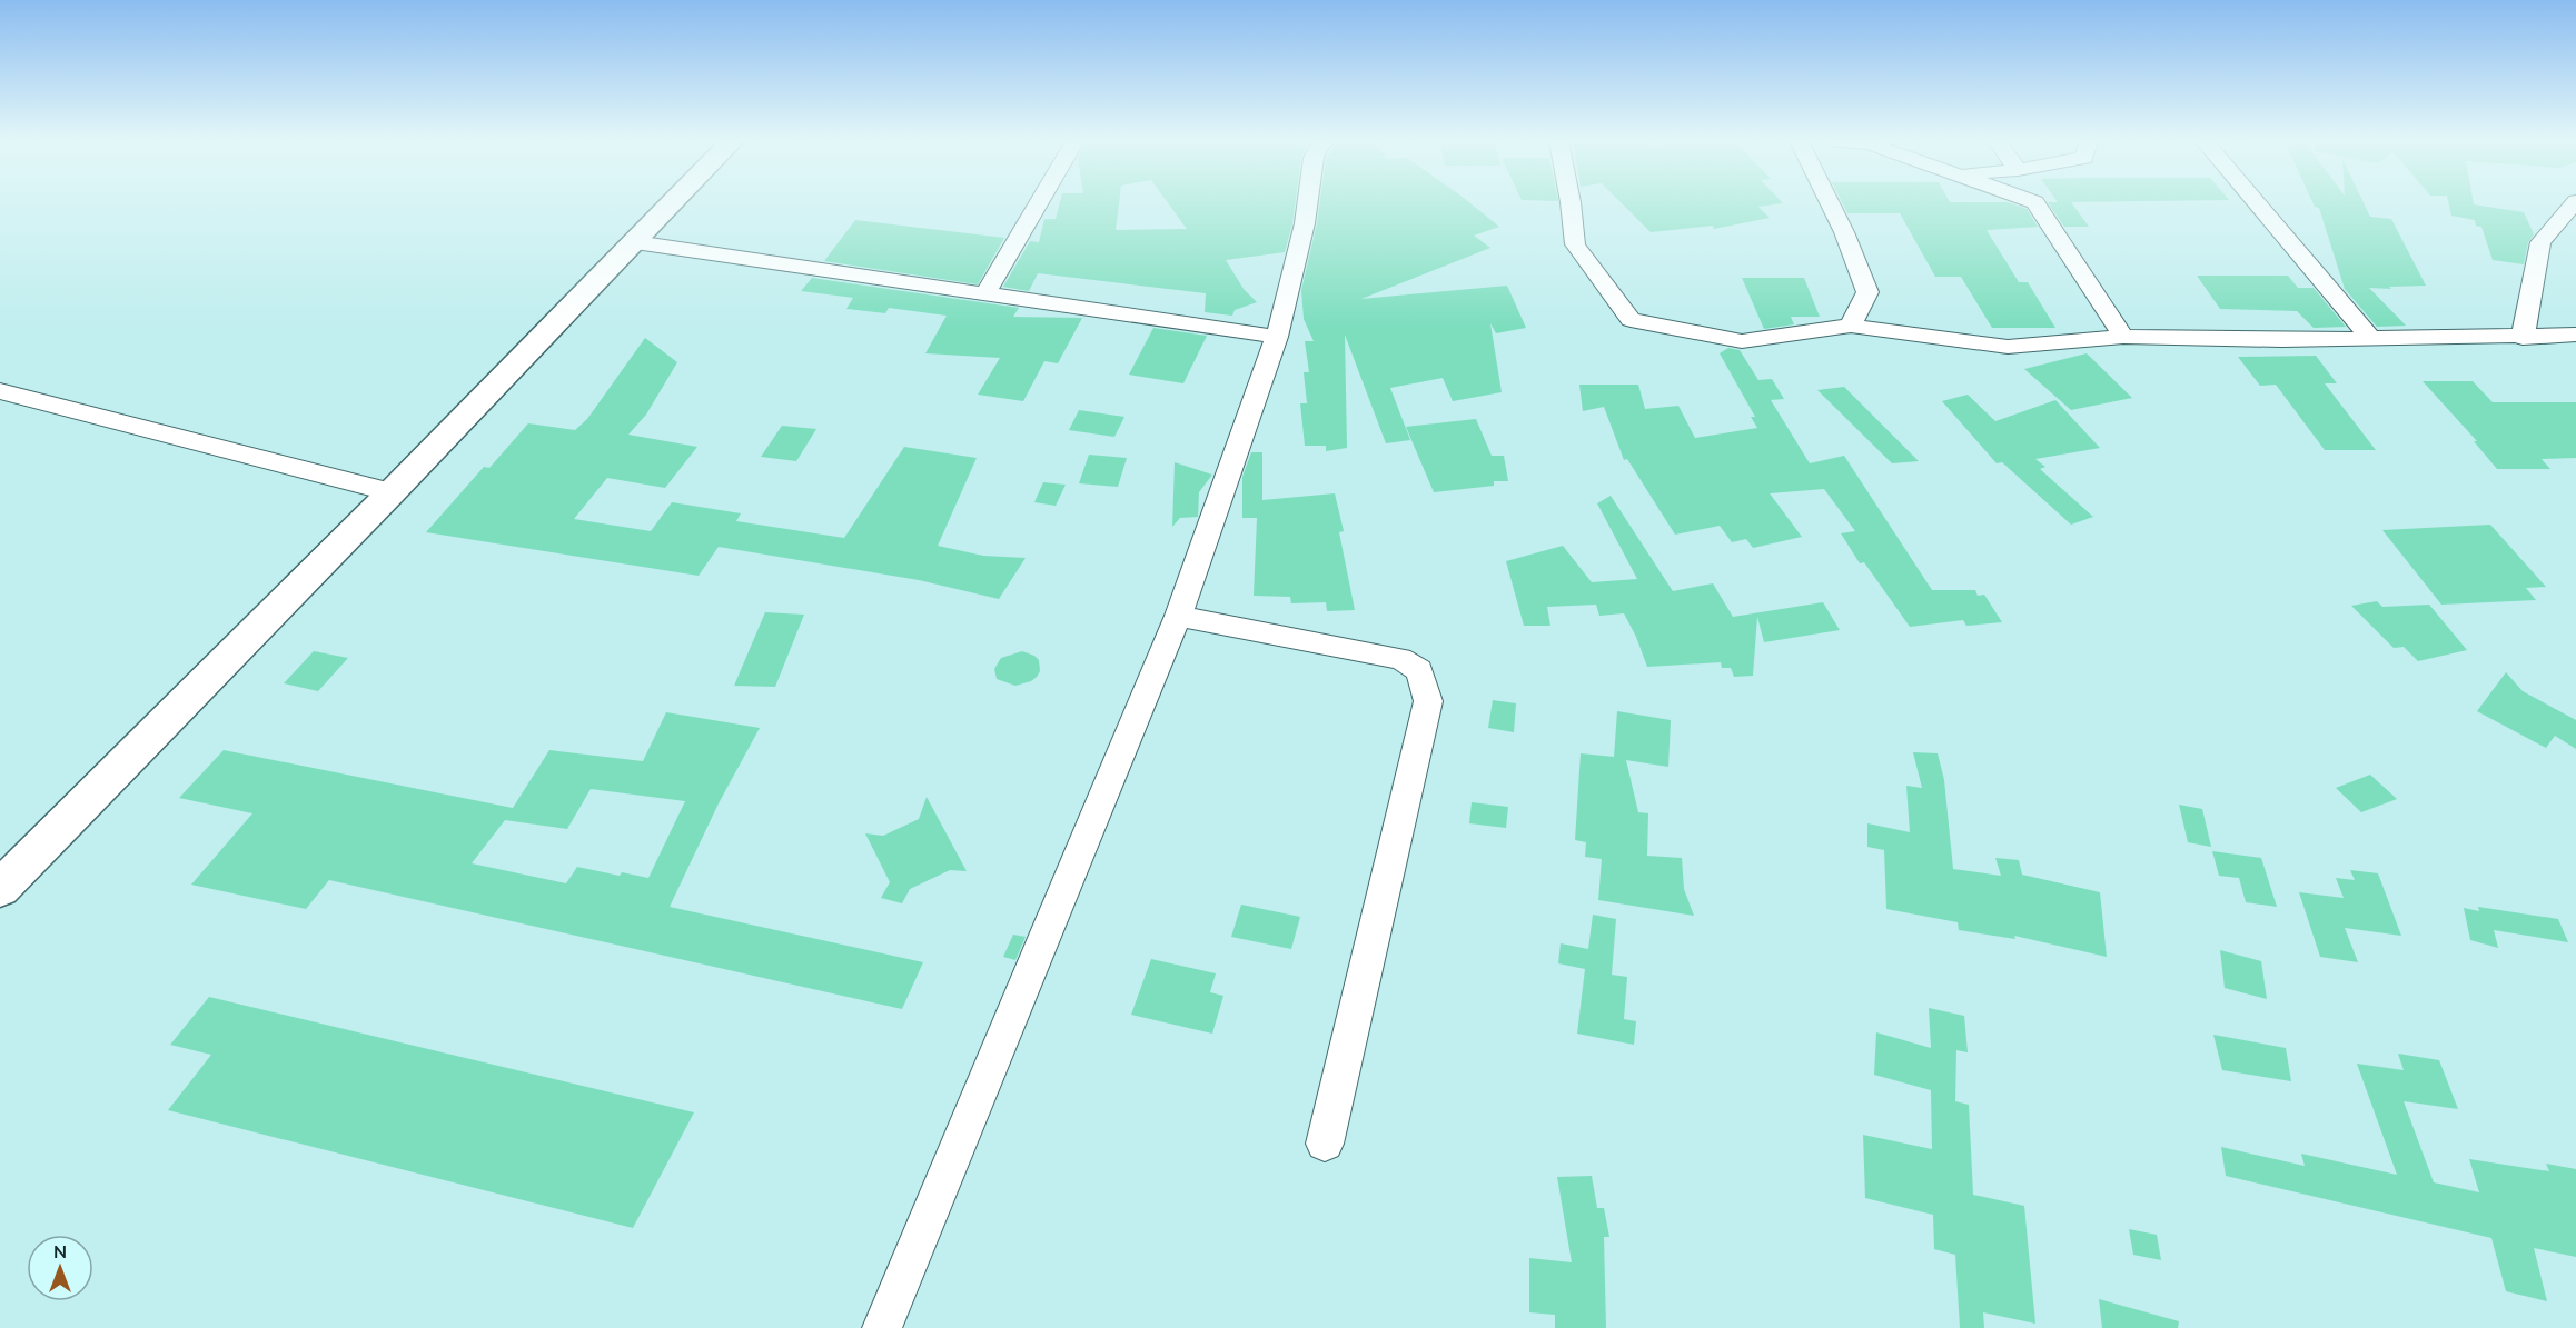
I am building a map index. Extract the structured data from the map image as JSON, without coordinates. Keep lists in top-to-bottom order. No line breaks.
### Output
{"north":"top"}
